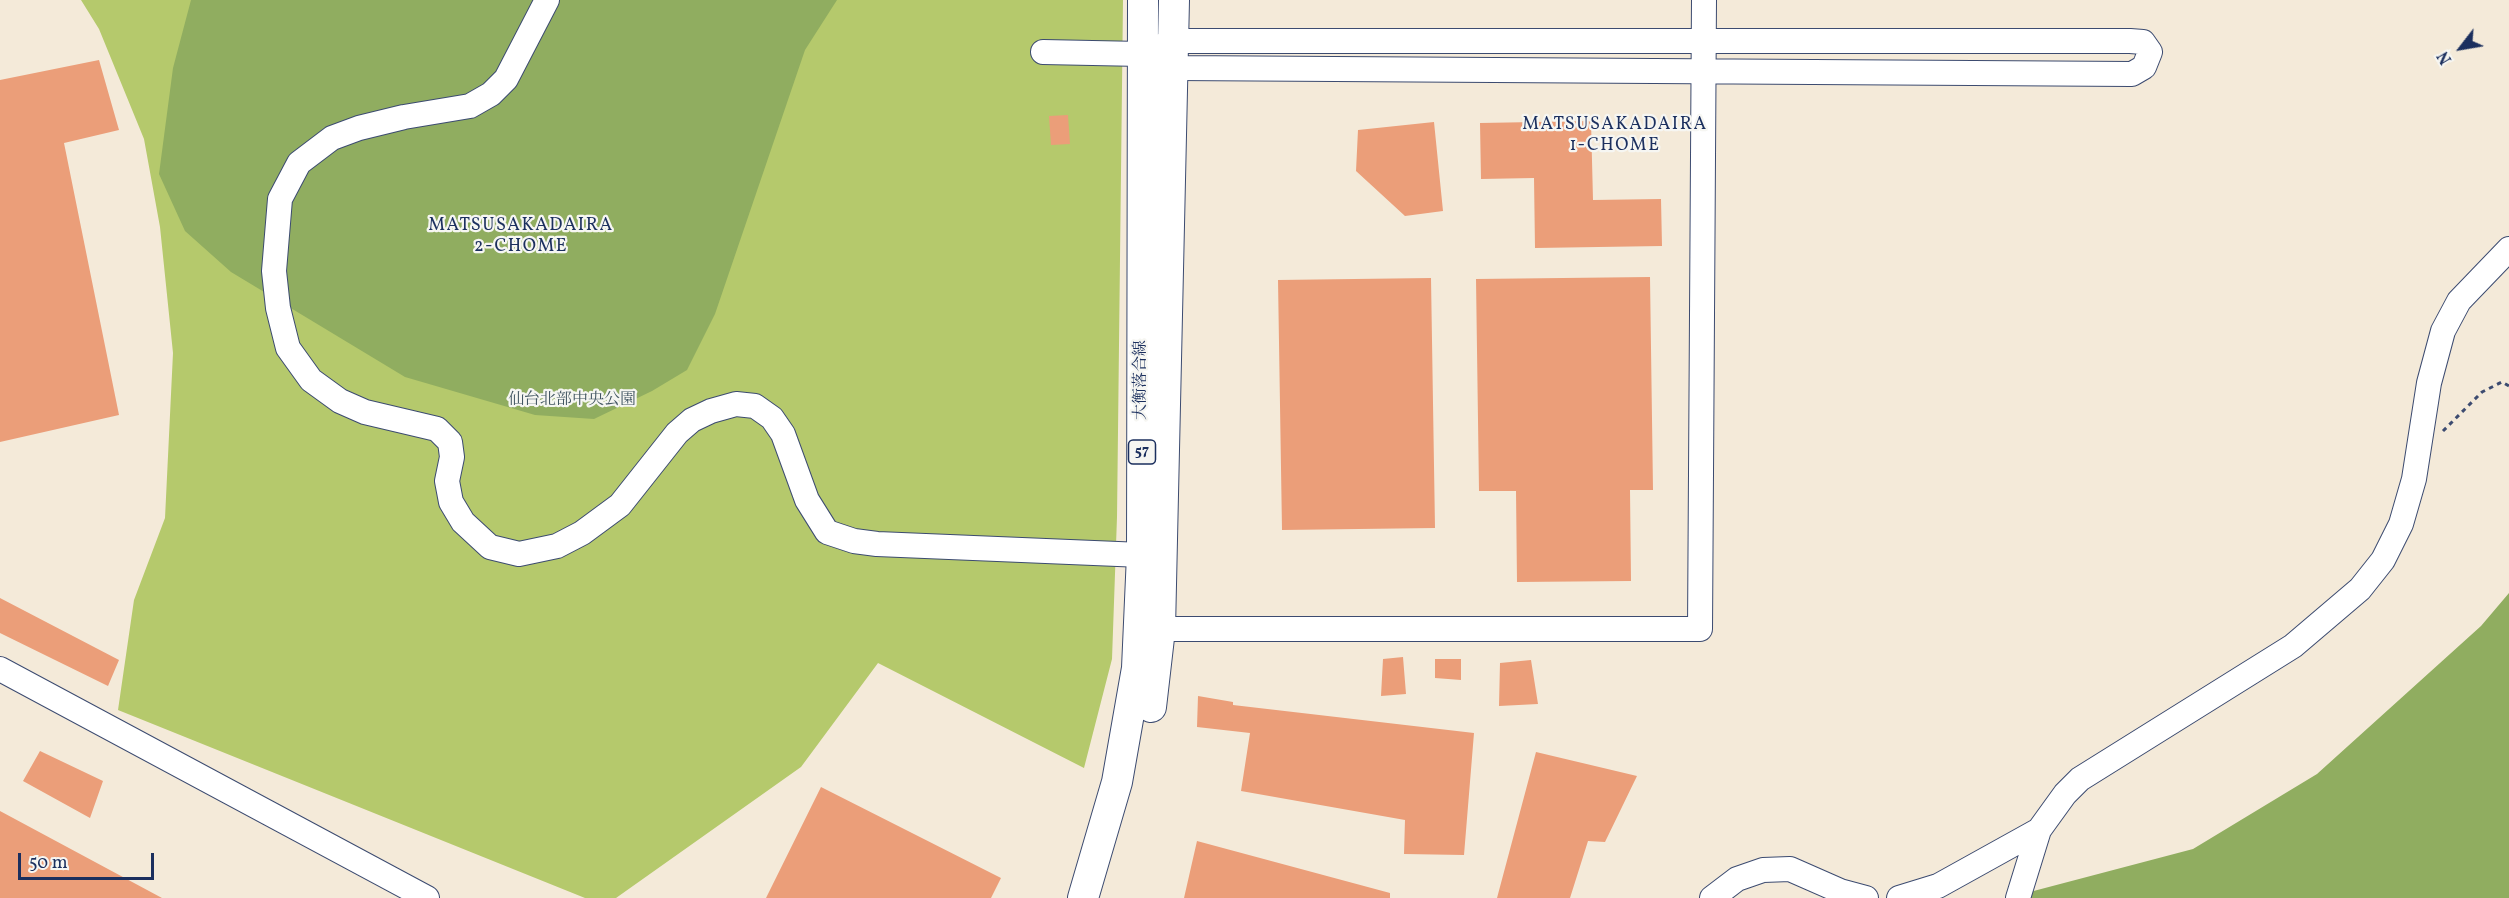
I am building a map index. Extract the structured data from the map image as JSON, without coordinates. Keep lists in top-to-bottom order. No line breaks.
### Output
{"streets":{"main road":["大衡落合線","57"]},"districts":["MATSUSAKADAIRA 1-CHOME","MATSUSAKADAIRA 2-CHOME"],"parks":["仙台北部中央公園"],"scale_bar":"50 m","north":"bottom left"}
